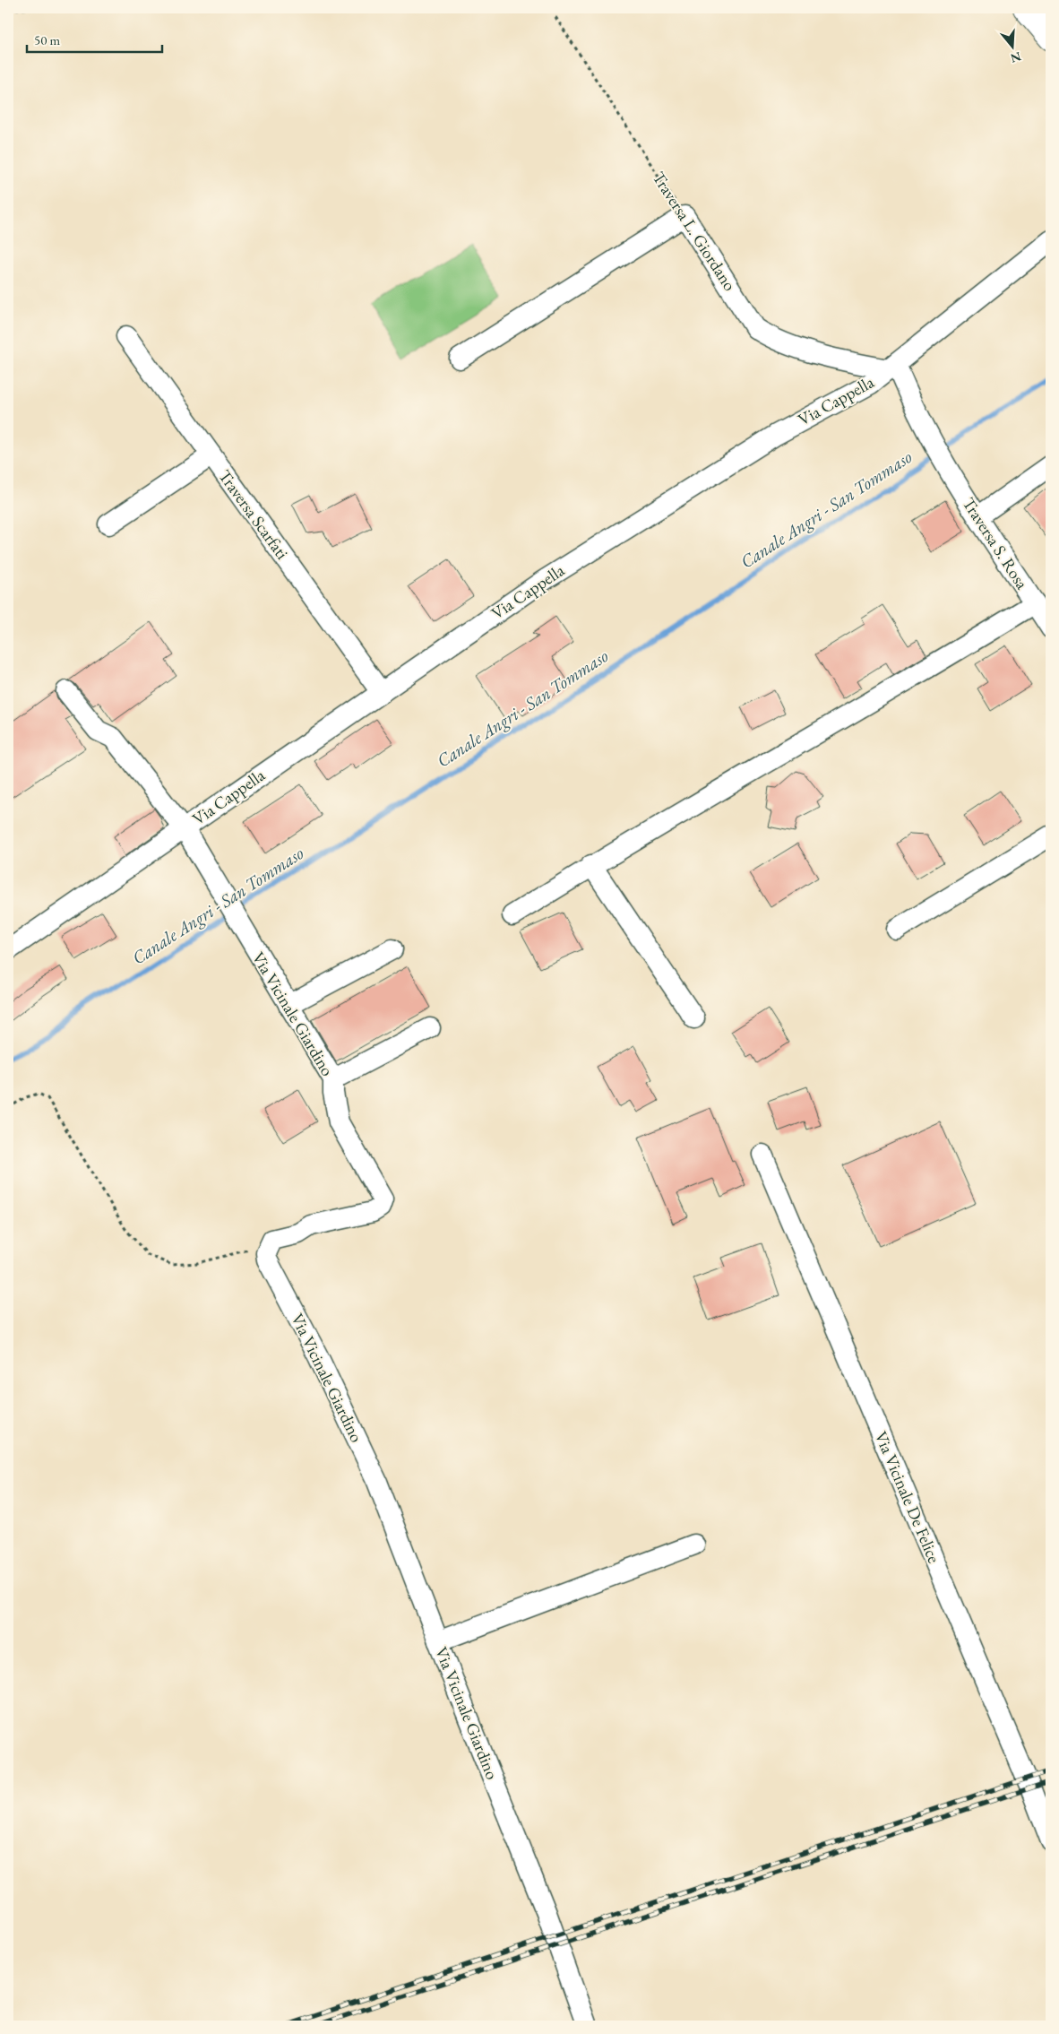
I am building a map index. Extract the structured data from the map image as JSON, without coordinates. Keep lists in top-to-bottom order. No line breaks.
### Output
{"streets":{"street":["Traversa L. Giordano","Via Cappella","Traversa Scarfati","Traversa S. Rosa","Via Vicinale Giardino","Via Vicinale De Felice"]},"crossings":[["Traversa L. Giordano","Via Cappella"],["Traversa L. Giordano","Traversa S. Rosa"],["Via Cappella","Traversa Scarfati"],["Via Cappella","Traversa S. Rosa"],["Via Cappella","Via Vicinale Giardino"]],"water":["Canale Angri - San Tommaso"],"scale_bar":"50 m","north":"bottom"}
